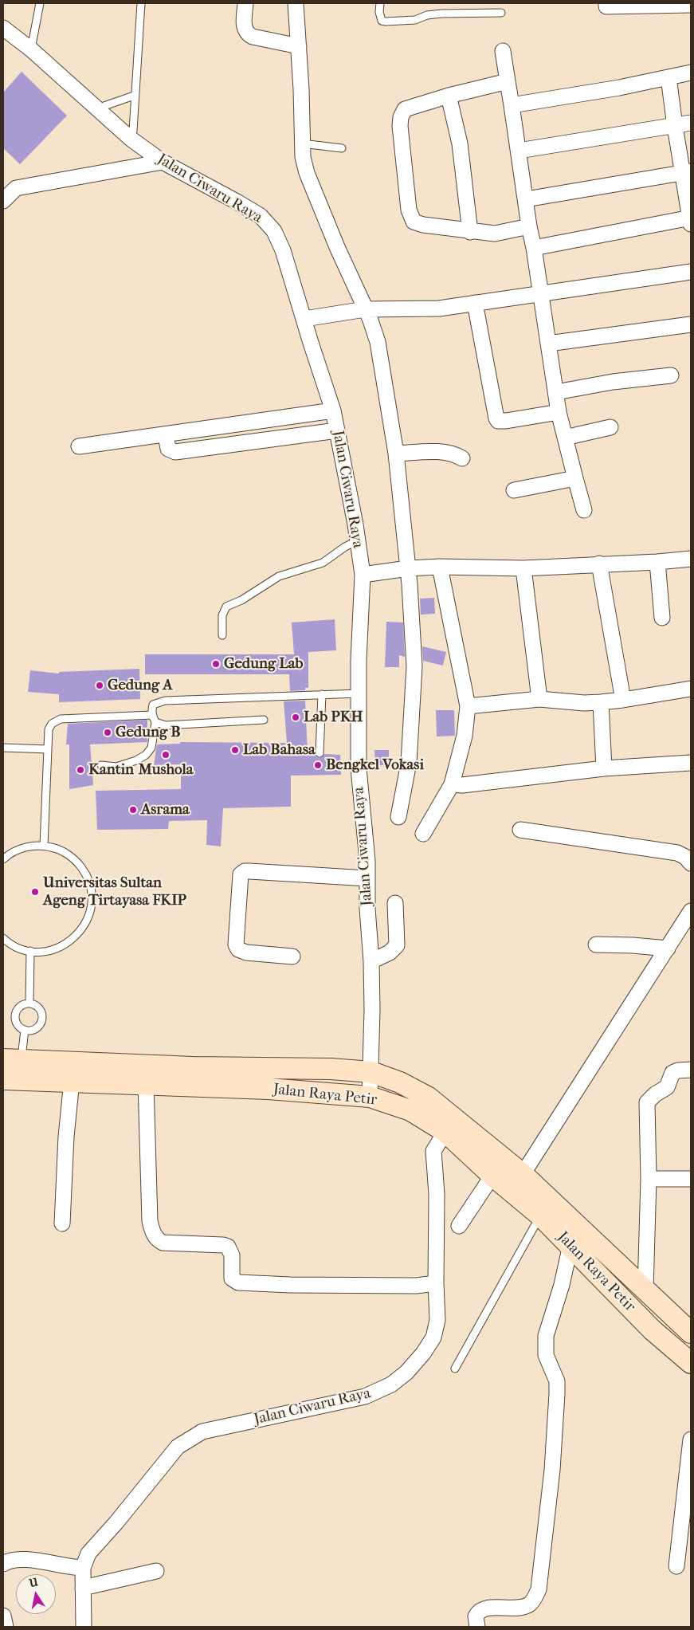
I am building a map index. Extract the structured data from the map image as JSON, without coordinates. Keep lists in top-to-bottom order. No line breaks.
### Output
{"streets":{"main road":["Jalan Raya Petir"],"street":["Jalan Ciwaru Raya"]},"crossings":[["Jalan Ciwaru Raya","Jalan Raya Petir"]],"places":["Gedung Lab","Gedung A","Lab PKH","Gedung B","Lab Bahasa","Mushola","Bengkel Vokasi","Kantin","Asrama","Universitas Sultan Ageng Tirtayasa FKIP"],"north":"top"}
